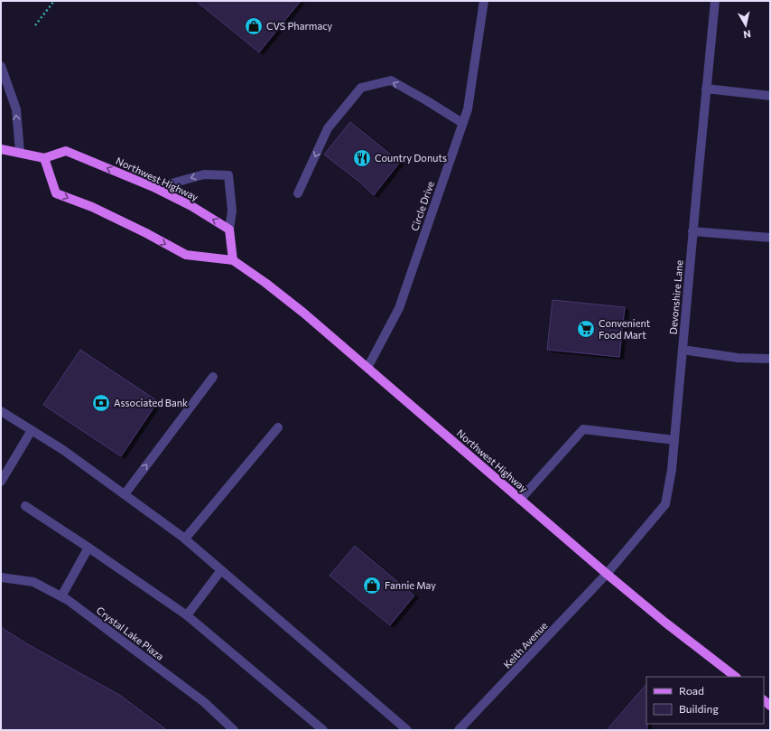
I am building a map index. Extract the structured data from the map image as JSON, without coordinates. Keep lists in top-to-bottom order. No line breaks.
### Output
{"streets":{"main road":["Northwest Highway"],"street":["Circle Drive","Devonshire Lane","Crystal Lake Plaza","Keith Avenue"]},"crossings":[["Northwest Highway","Circle Drive"],["Northwest Highway","Devonshire Lane"],["Northwest Highway","Keith Avenue"],["Devonshire Lane","Keith Avenue"]],"places":{"shop":["CVS Pharmacy","Fannie May"],"restaurant":["Country Donuts"],"supermarket":["Convenient Food Mart"],"bank":["Associated Bank"]},"legend":["Road","Building"],"north":"bottom"}
